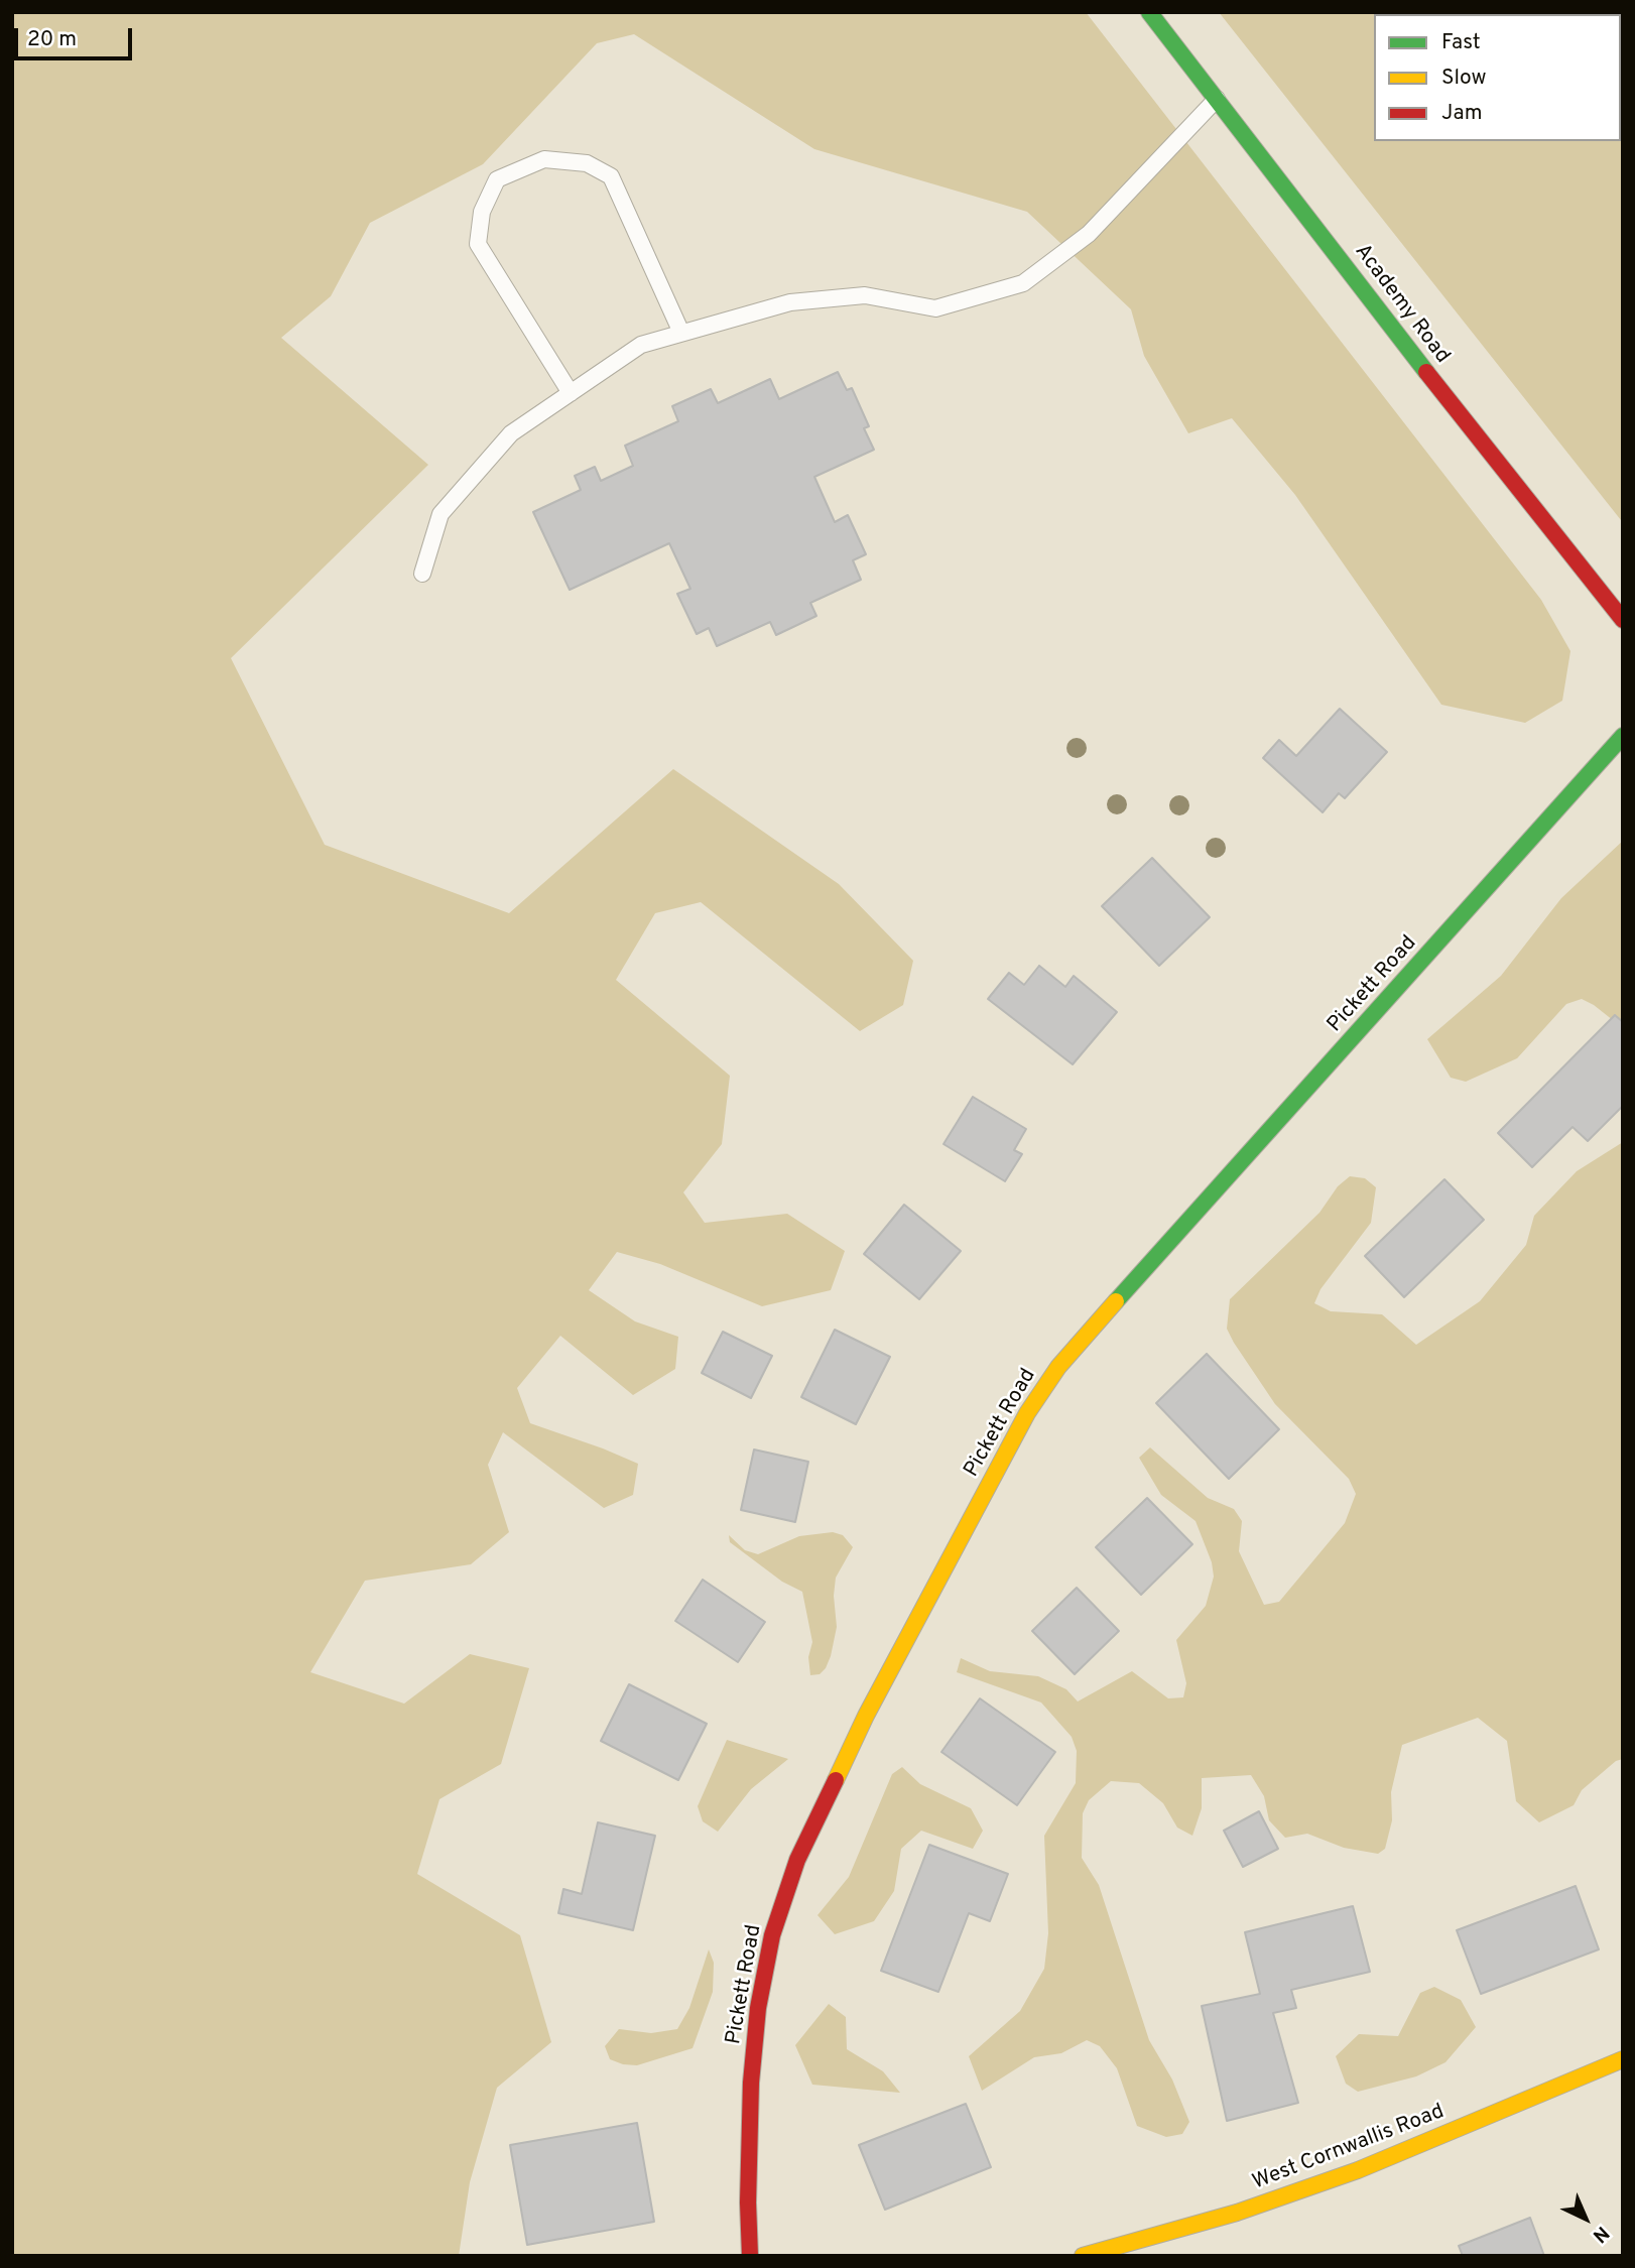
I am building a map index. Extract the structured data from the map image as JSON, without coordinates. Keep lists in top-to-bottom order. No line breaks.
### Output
{"streets":{"street":["Academy Road","Pickett Road","West Cornwallis Road"]},"legend":["Fast","Slow","Jam"],"scale_bar":"20 m","north":"bottom right"}
